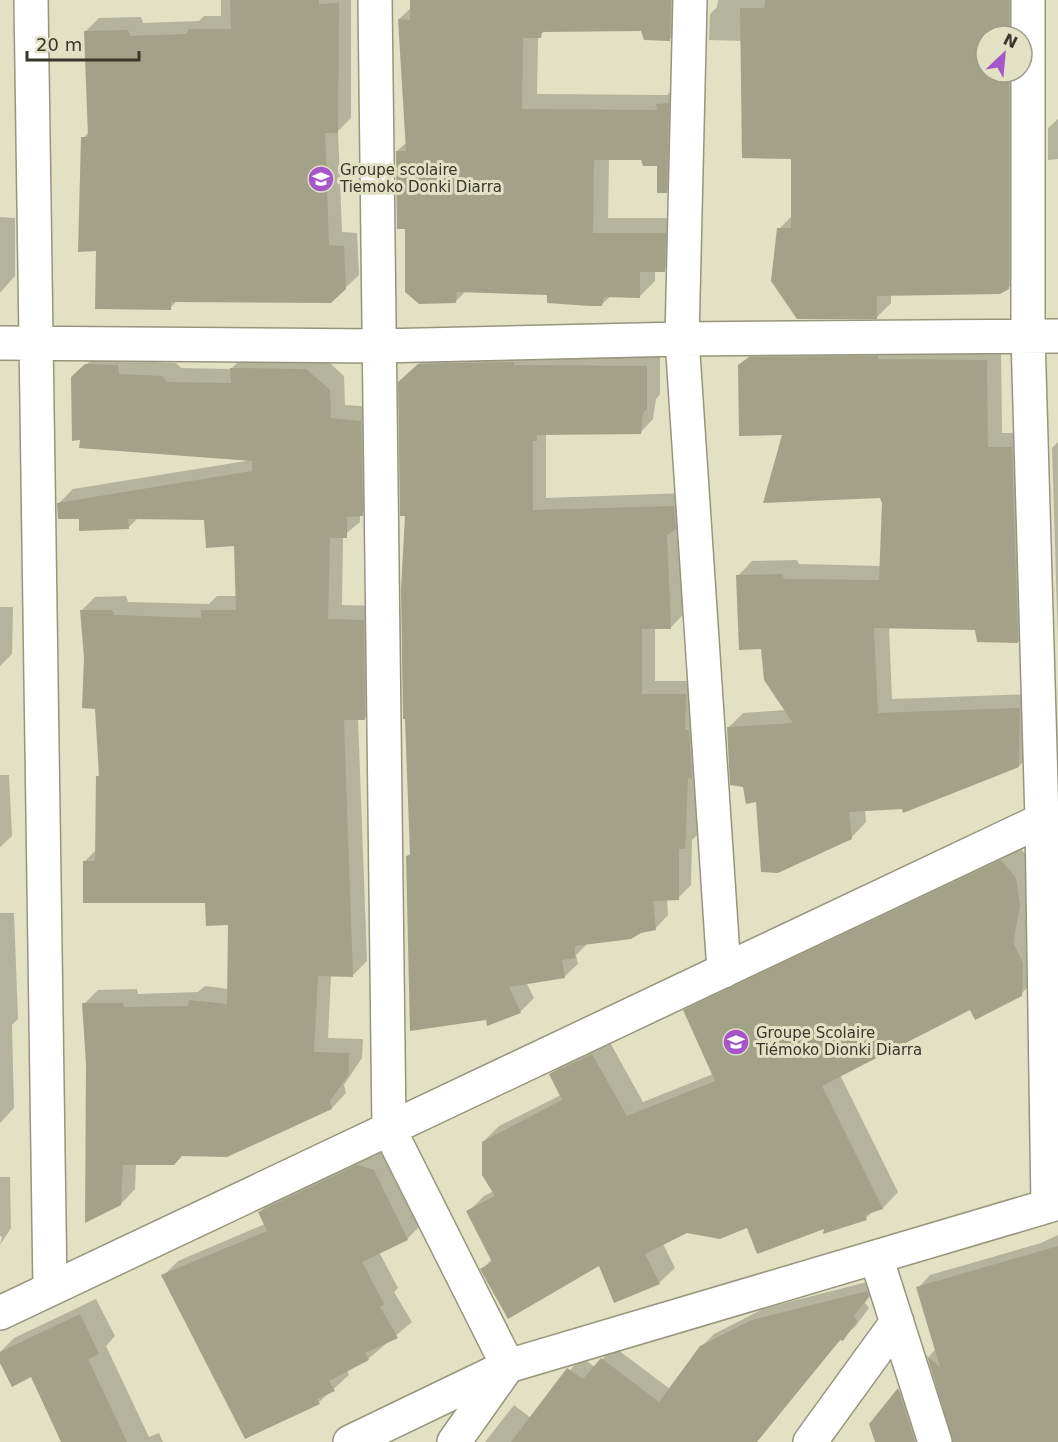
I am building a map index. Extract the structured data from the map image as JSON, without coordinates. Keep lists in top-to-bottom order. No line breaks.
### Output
{"places":{"school or university":["Groupe scolaire Tiemoko Donki Diarra","Groupe Scolaire Tiémoko Dionki Diarra"]},"scale_bar":"20 m","north":"top right"}
